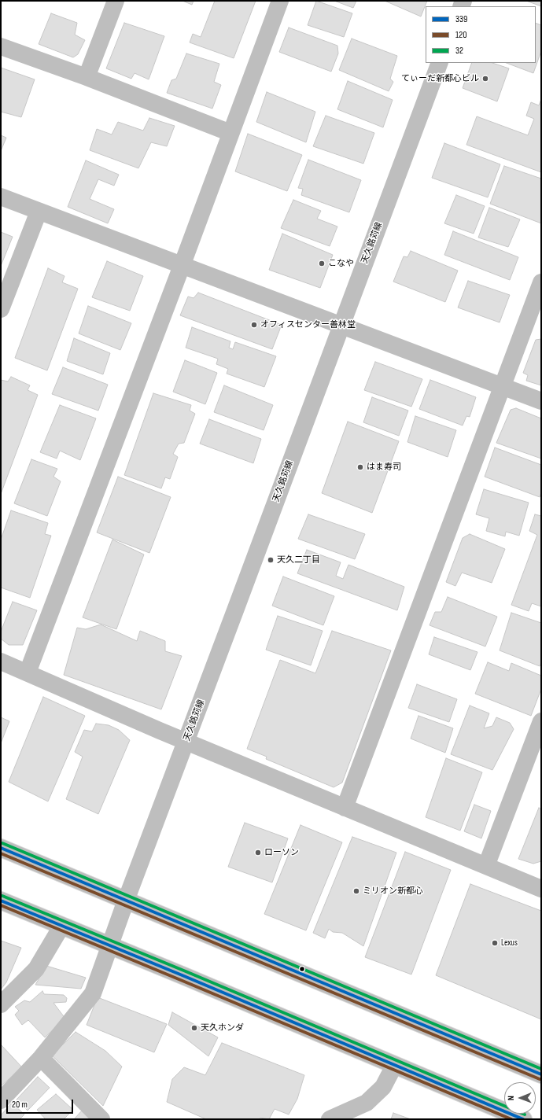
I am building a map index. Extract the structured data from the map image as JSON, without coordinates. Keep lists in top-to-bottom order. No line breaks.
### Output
{"streets":{"main road":["天久銘苅線"]},"places":["てぃーだ新都心ビル","こなや","オフィスセンター善林堂","はま寿司","天久二丁目","ローソン","ミリオン新都心","Lexus","天久ホンダ"],"lines":["transit line 32","transit line 339","transit line 120"],"legend":["339","120","32"],"scale_bar":"20 m","north":"left"}
